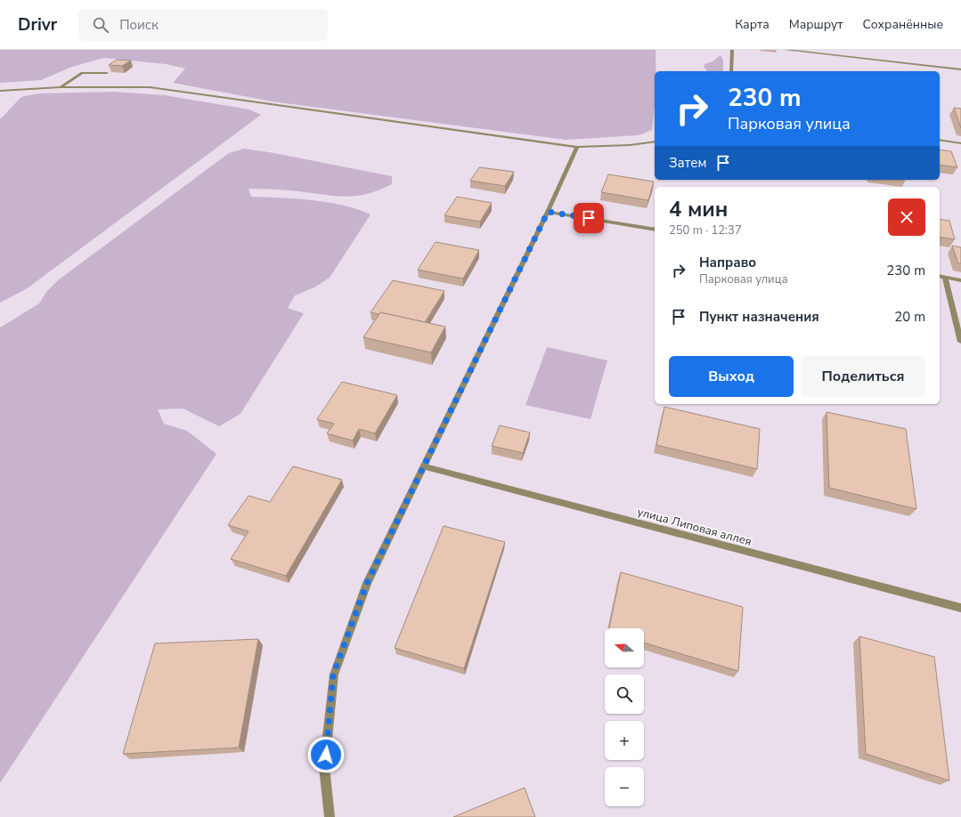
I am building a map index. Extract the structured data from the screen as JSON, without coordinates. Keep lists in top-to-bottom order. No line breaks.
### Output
{"streets":{"street":["улица Липовая аллея"]},"north":"left","page":{"header":"Drivr","search":"Поиск","nav":["Карта","Маршрут","Сохранённые"],"turn":["230 m","Парковая улица"],"then":"Затем","heading":["4 мин","250 m · 12:37"],"list":[{"name":"Направо","note":"Парковая улица","value":"230 m"},{"name":"Пункт назначения","value":"20 m"}],"buttons":["Выход","Поделиться"],"map_buttons":["+","−"]}}
